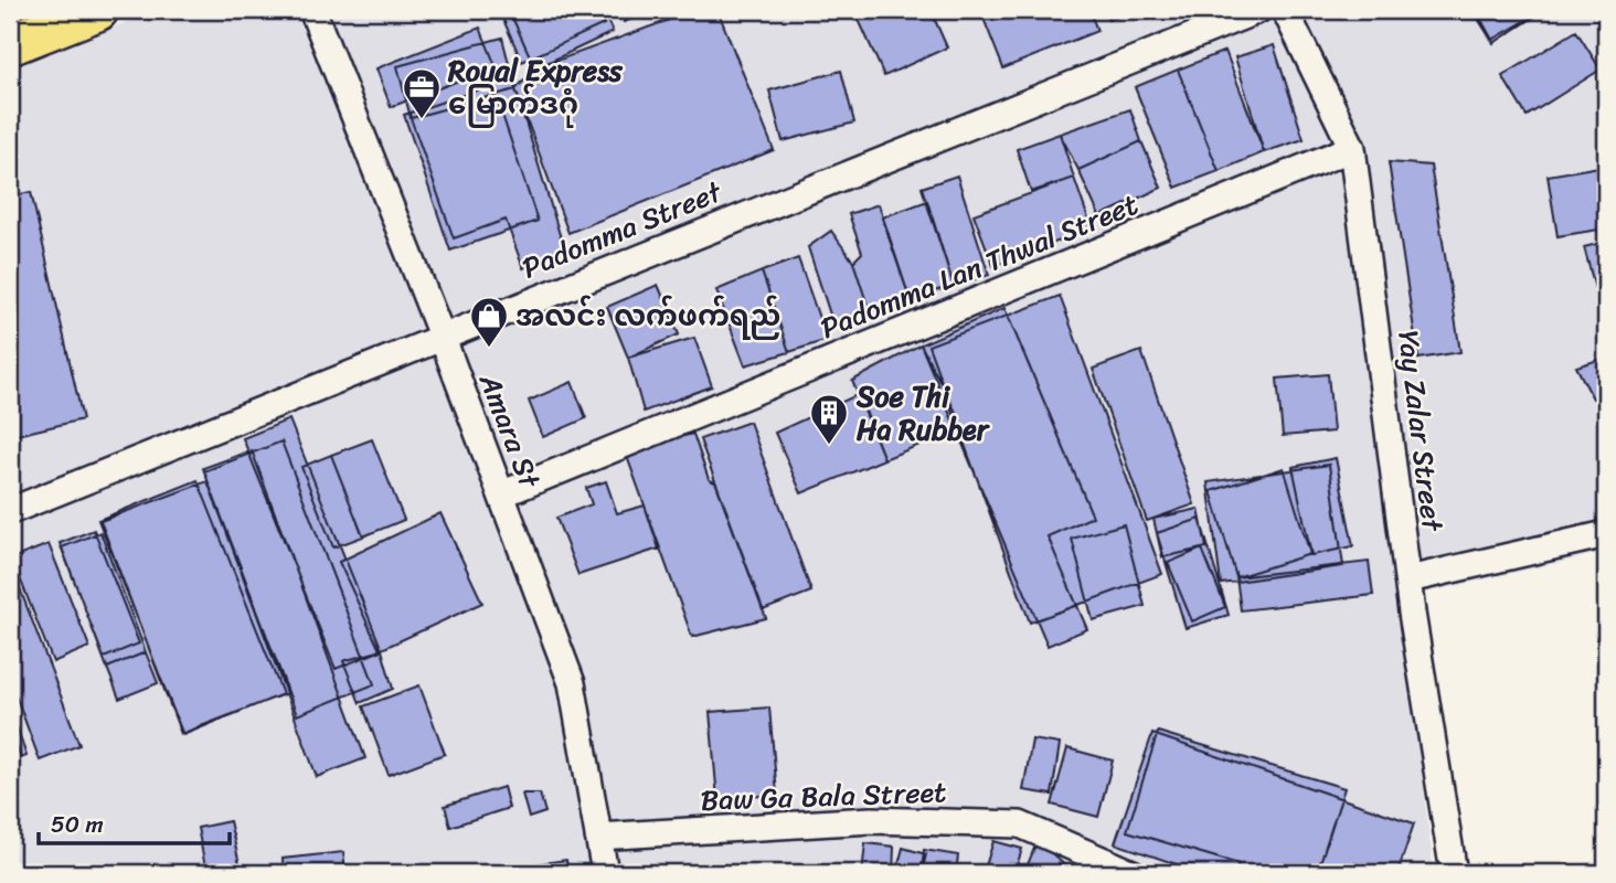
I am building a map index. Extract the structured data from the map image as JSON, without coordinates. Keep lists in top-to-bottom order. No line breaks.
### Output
{"streets":{"street":["Padomma Street","Padomma Lan Thwal Street","Amara St","Yay Zalar Street","Baw Ga Bala Street"]},"crossings":[["Padomma Street","Amara St"],["Padomma Lan Thwal Street","Amara St"],["Padomma Lan Thwal Street","Yay Zalar Street"],["Amara St","Baw Ga Bala Street"]],"places":{"office":["Royal Express မြောက်ဒဂုံ"],"shop":["အလင်း လက်ဖက်ရည်"],"building":["Soe Thi Ha Rubber"]},"scale_bar":"50 m"}
